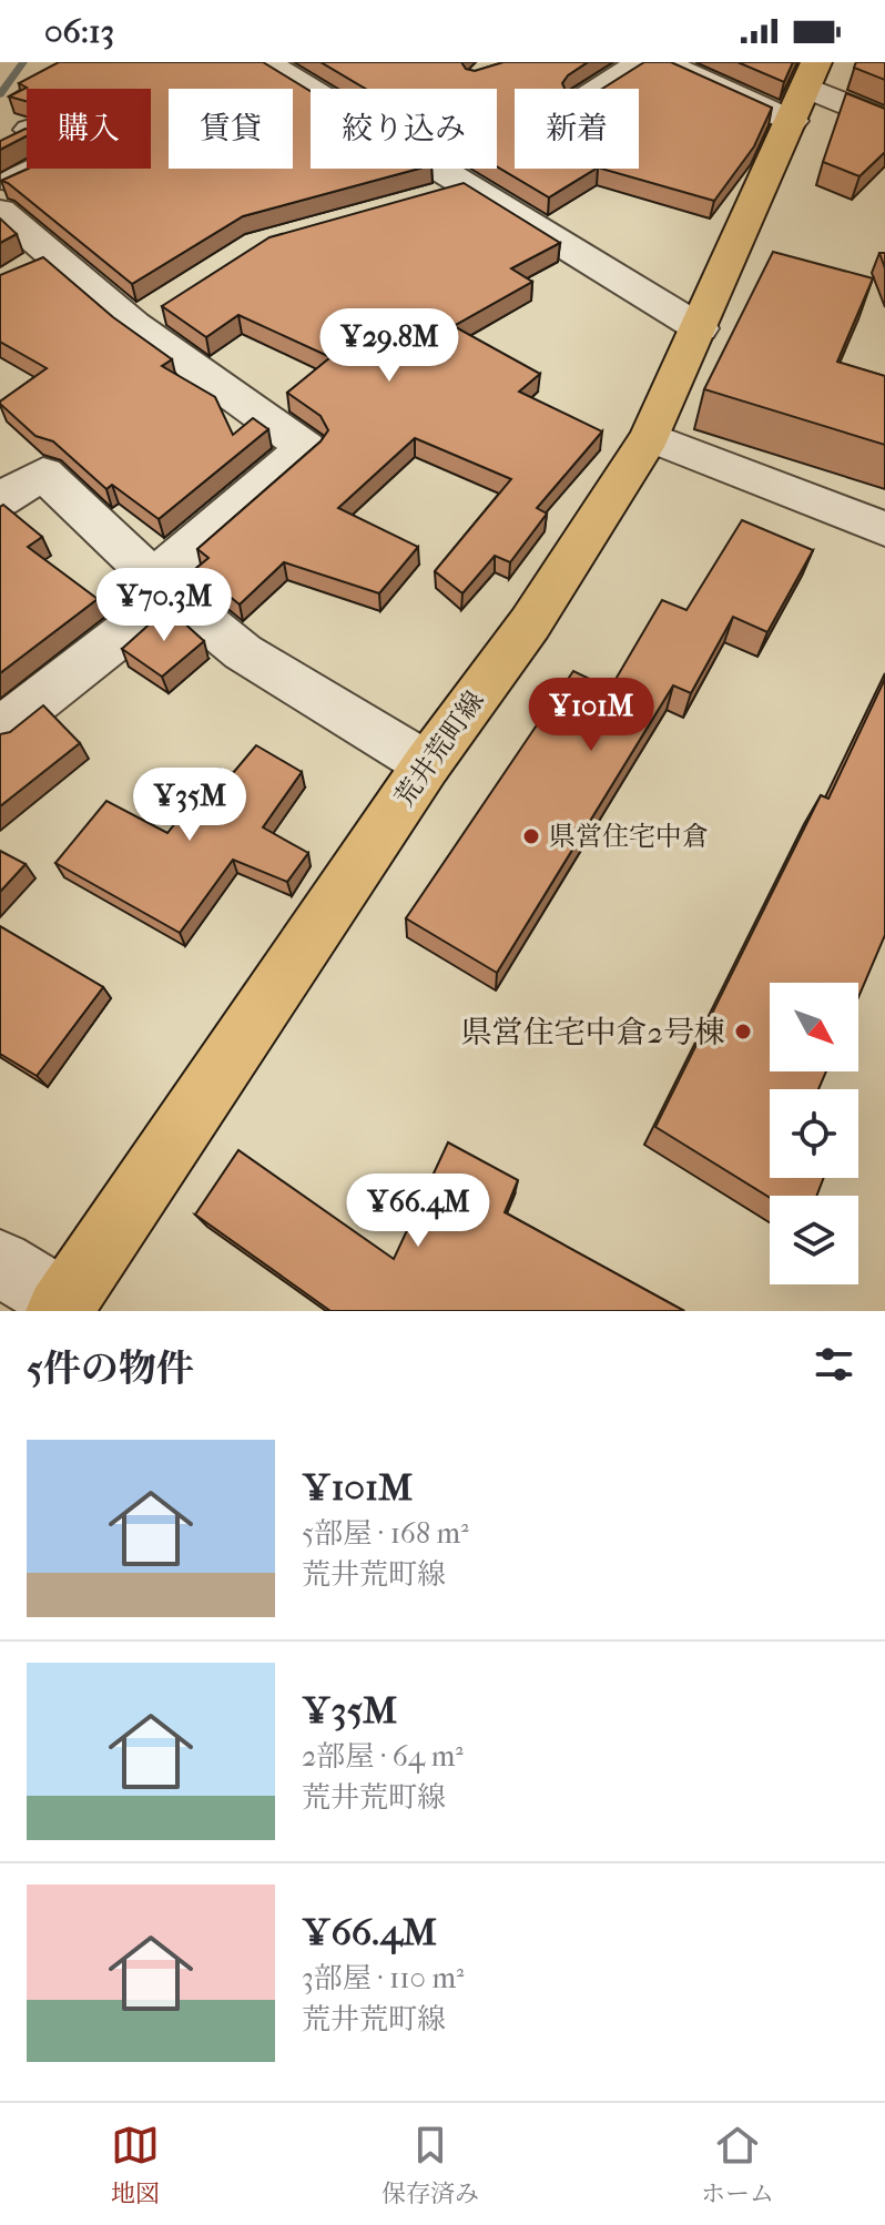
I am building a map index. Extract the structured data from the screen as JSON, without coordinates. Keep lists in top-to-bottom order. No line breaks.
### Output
{"streets":{"main road":["荒井荒町線"]},"places":["県営住宅中倉","県営住宅中倉2号棟"],"north":"bottom right","page":{"status":"06:13","chip":["購入","賃貸","絞り込み","新着"],"price":["¥29.8M","¥70.3M","¥101M","¥35M","¥66.4M"],"heading":"5件の物件","list":[{"name":"¥101M","note":"5部屋 · 168 m² · 荒井荒町線"},{"name":"¥35M","note":"2部屋 · 64 m² · 荒井荒町線"},{"name":"¥66.4M","note":"3部屋 · 110 m² · 荒井荒町線"}],"tabs":["地図","保存済み","ホーム"]}}
